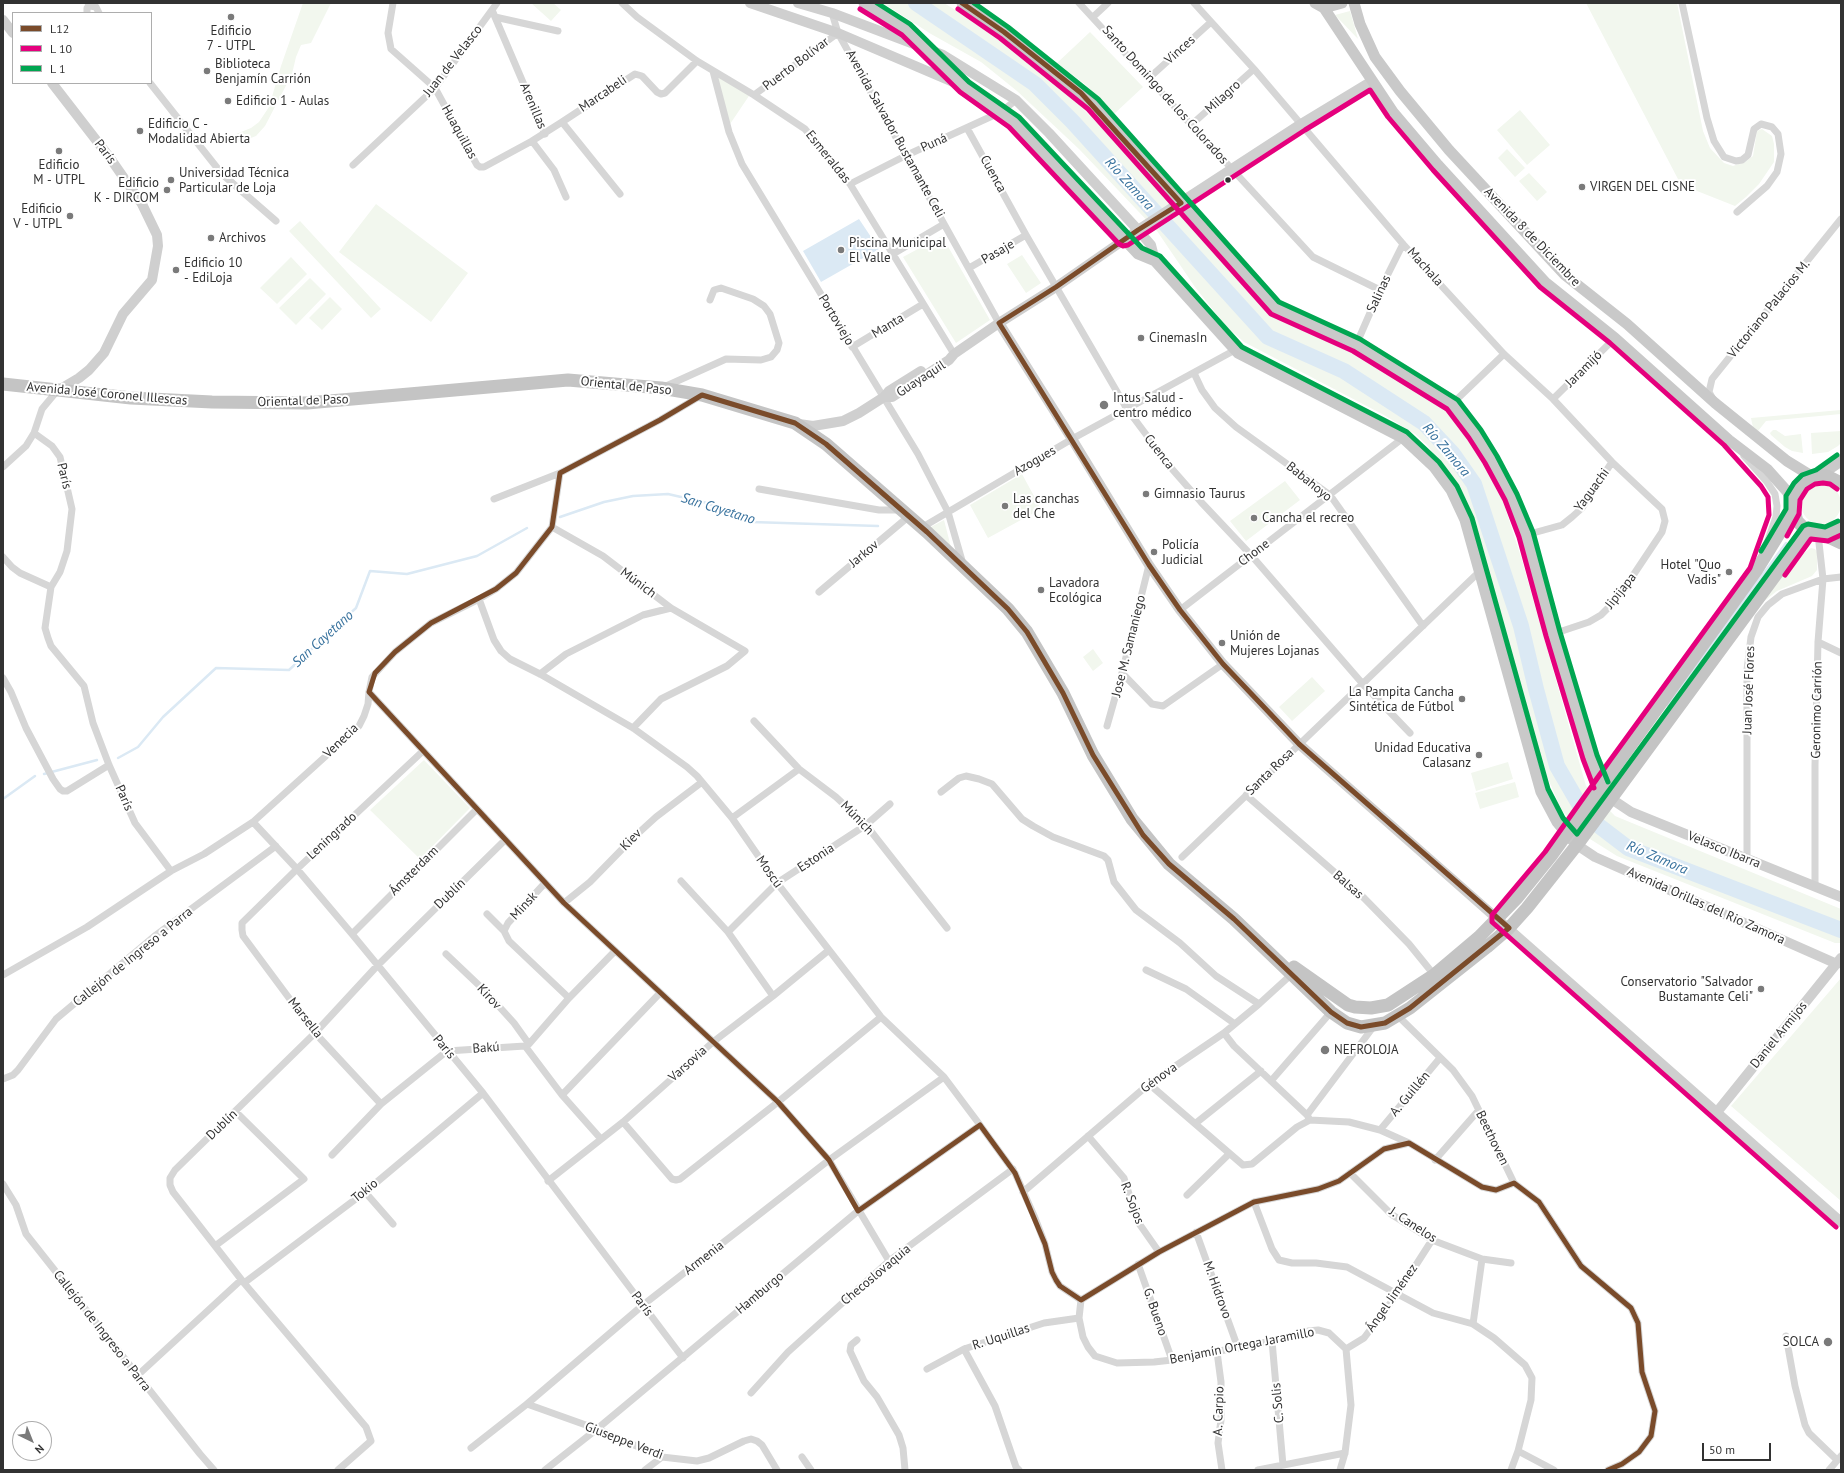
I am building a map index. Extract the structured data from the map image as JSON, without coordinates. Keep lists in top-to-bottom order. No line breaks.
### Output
{"streets":{"highway":["Oriental de Paso","Avenida José Coronel Illescas"],"main road":["Avenida Salvador Bustamante Celi","París","Avenida 8 de Diciembre","Guayaquil","Velasco Ibarra","Avenida Orillas del Rio Zamora","Daniel Armijos"],"street":["Vinces","Juan de Velasco","Puerto Bolívar","Marcabeli","Santo Domingo de los Colorados","Milagro","Arenillas","Huaquillas","Puná","Esmeraldas","Cuenca","Pasaje","Machala","Salinas","Victoriano Palacios M.","Portoviejo","Manta","Jaramijó","Azogues","Babahoyo","Yaguachi","Chone","Jarkov","Múnich","Jipijapa","Jose M. Samaniego","Juan José Flores","Geronimo Carrión","Venecia","Santa Rosa","Leningrado","Kiev","Estonia","Ámsterdam","Moscú","Balsas","Dublín","Minsk","Callejón de Ingreso a Parra","Kirov","Marsella","Bakú","Varsovia","Génova","A. Guillén","Beethoven","Tokio","R. Sojos","J. Canelos","Armenia","Checoslovaquia","M. Hidrovo","Hamburgo","Ángel Jiménez","G. Bueno","R. Uquillas","Benjamín Ortega Jaramillo","C. Solis","A. Carpio","Giuseppe Verdi"]},"crossings":[["Vinces","Santo Domingo de los Colorados"],["Vinces","Machala"],["Juan de Velasco","Arenillas"],["Juan de Velasco","Huaquillas"],["Puerto Bolívar","Avenida Salvador Bustamante Celi"],["Puerto Bolívar","Esmeraldas"],["Marcabeli","Arenillas"],["Marcabeli","Esmeraldas"],["Santo Domingo de los Colorados","Milagro"],["Santo Domingo de los Colorados","Salinas"],["Santo Domingo de los Colorados","Guayaquil"],["Milagro","Machala"],["Avenida Salvador Bustamante Celi","Puná"],["Avenida Salvador Bustamante Celi","Pasaje"],["Avenida Salvador Bustamante Celi","Guayaquil"],["Avenida Salvador Bustamante Celi","Azogues"],["Avenida Salvador Bustamante Celi","Chone"],["Avenida Salvador Bustamante Celi","Jose M. Samaniego"],["Avenida Salvador Bustamante Celi","Santa Rosa"],["Avenida Salvador Bustamante Celi","Daniel Armijos"],["Puná","Esmeraldas"],["Puná","Cuenca"],["París","Avenida José Coronel Illescas"],["París","Venecia"],["París","Leningrado"],["París","Ámsterdam"],["París","Dublín"],["París","Callejón de Ingreso a Parra"],["París","Bakú"],["París","Varsovia"],["París","Tokio"],["París","Armenia"],["París","Hamburgo"],["Esmeraldas","Portoviejo"],["Esmeraldas","Manta"],["Esmeraldas","Guayaquil"],["Cuenca","Pasaje"],["Cuenca","Guayaquil"],["Cuenca","Azogues"],["Cuenca","Chone"],["Cuenca","Santa Rosa"],["Avenida 8 de Diciembre","Victoriano Palacios M."],["Avenida 8 de Diciembre","Jaramijó"],["Avenida 8 de Diciembre","Guayaquil"],["Machala","Salinas"],["Machala","Jaramijó"],["Machala","Guayaquil"],["Machala","Yaguachi"],["Machala","Jipijapa"],["Portoviejo","Manta"],["Portoviejo","Guayaquil"],["Portoviejo","Oriental de Paso"],["Portoviejo","Azogues"],["Guayaquil","Oriental de Paso"],["Oriental de Paso","Avenida José Coronel Illescas"],["Oriental de Paso","Azogues"],["Oriental de Paso","Jarkov"],["Oriental de Paso","Génova"],["Azogues","Babahoyo"],["Babahoyo","Chone"],["Babahoyo","Santa Rosa"],["Múnich","Venecia"],["Múnich","Estonia"],["Múnich","Moscú"],["Juan José Flores","Geronimo Carrión"],["Juan José Flores","Velasco Ibarra"],["Geronimo Carrión","Velasco Ibarra"],["Venecia","Moscú"],["Santa Rosa","Balsas"],["Leningrado","Marsella"],["Kiev","Moscú"],["Estonia","Moscú"],["Moscú","Varsovia"],["Moscú","Génova"],["Moscú","Armenia"],["Moscú","Checoslovaquia"],["Moscú","Hamburgo"],["Moscú","Benjamín Ortega Jaramillo"],["Dublín","Marsella"],["Dublín","Tokio"],["Avenida Orillas del Rio Zamora","Daniel Armijos"],["Callejón de Ingreso a Parra","Tokio"],["Kirov","Bakú"],["Kirov","Varsovia"],["Génova","R. Sojos"],["A. Guillén","Beethoven"],["J. Canelos","Ángel Jiménez"],["Armenia","Giuseppe Verdi"],["M. Hidrovo","Benjamín Ortega Jaramillo"],["Hamburgo","Giuseppe Verdi"],["Ángel Jiménez","Benjamín Ortega Jaramillo"],["G. Bueno","Benjamín Ortega Jaramillo"],["R. Uquillas","Benjamín Ortega Jaramillo"],["Benjamín Ortega Jaramillo","C. Solis"],["Benjamín Ortega Jaramillo","A. Carpio"]],"water":["Río Zamora","San Cayetano"],"places":["Edificio 7 - UTPL","Biblioteca Benjamín Carrión","Edificio 1 - Aulas","Edificio C - Modalidad Abierta","Edificio M - UTPL","Universidad Técnica Particular de Loja","VIRGEN DEL CISNE","Edificio K - DIRCOM","Edificio V - UTPL","Archivos","Piscina Municipal El Valle","Edificio 10 - EdiLoja","CinemasIn","Intus Salud - centro médico","Gimnasio Taurus","Las canchas del Che","Cancha el recreo","Policía Judicial","Hotel \"Quo Vadis\"","Lavadora Ecológica","Unión de Mujeres Lojanas","La Pampita Cancha Sintética de Fútbol","Unidad Educativa Calasanz","Conservatorio \"Salvador Bustamante Celi\"","NEFROLOJA","SOLCA"],"lines":["transit line L12"],"legend":["L12","L 10","L 1"],"scale_bar":"50 m","north":"bottom right"}
